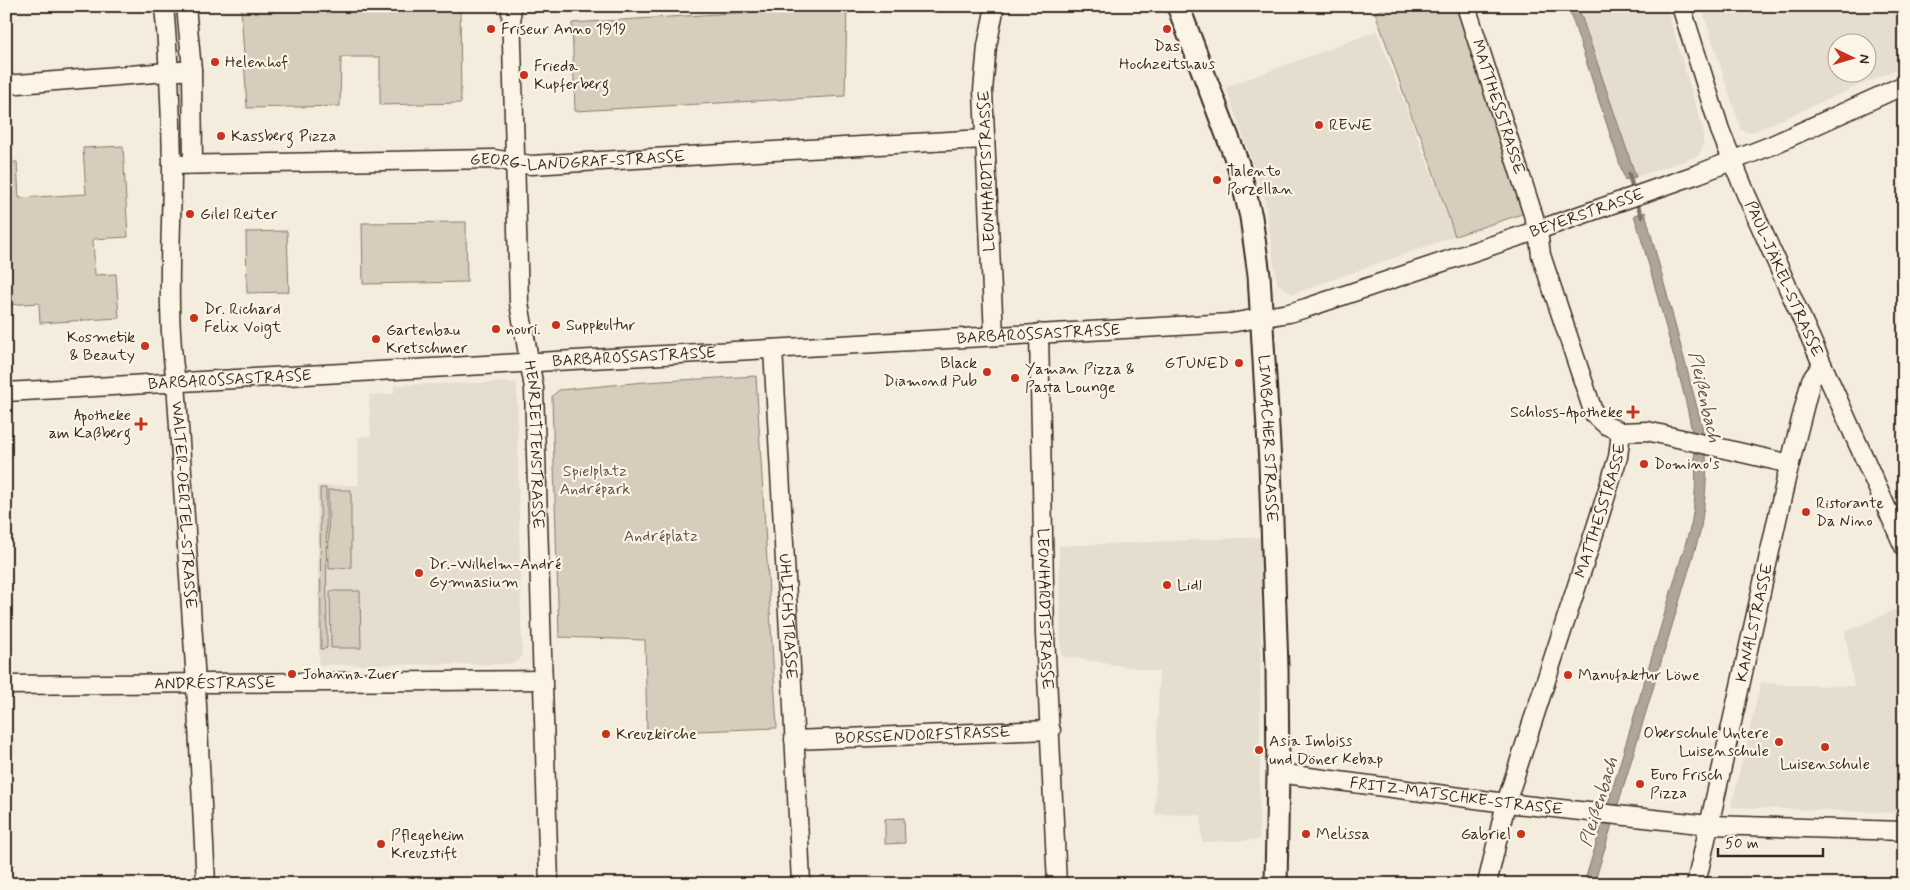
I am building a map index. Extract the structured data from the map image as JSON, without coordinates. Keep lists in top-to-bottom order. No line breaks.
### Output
{"streets":{"main road":["LIMBACHER STRASSE"],"street":["MATTHESSTRASSE","GEORG-LANDGRAF-STRASSE","LEONHARDTSTRASSE","BEYERSTRASSE","PAUL-JÄKEL-STRASSE","BARBAROSSASTRASSE","HENRIETTENSTRASSE","WALTER-OERTEL-STRASSE","UHLICHSTRASSE","KANALSTRASSE","ANDRÉSTRASSE","BORSSENDORFSTRASSE","FRITZ-MATSCHKE-STRASSE"]},"crossings":[["MATTHESSTRASSE","BEYERSTRASSE"],["MATTHESSTRASSE","FRITZ-MATSCHKE-STRASSE"],["GEORG-LANDGRAF-STRASSE","LEONHARDTSTRASSE"],["GEORG-LANDGRAF-STRASSE","HENRIETTENSTRASSE"],["GEORG-LANDGRAF-STRASSE","WALTER-OERTEL-STRASSE"],["LEONHARDTSTRASSE","BARBAROSSASTRASSE"],["LEONHARDTSTRASSE","BORSSENDORFSTRASSE"],["BEYERSTRASSE","PAUL-JÄKEL-STRASSE"],["BEYERSTRASSE","BARBAROSSASTRASSE"],["BEYERSTRASSE","LIMBACHER STRASSE"],["PAUL-JÄKEL-STRASSE","KANALSTRASSE"],["BARBAROSSASTRASSE","LIMBACHER STRASSE"],["BARBAROSSASTRASSE","HENRIETTENSTRASSE"],["BARBAROSSASTRASSE","WALTER-OERTEL-STRASSE"],["BARBAROSSASTRASSE","UHLICHSTRASSE"],["LIMBACHER STRASSE","FRITZ-MATSCHKE-STRASSE"],["HENRIETTENSTRASSE","ANDRÉSTRASSE"],["WALTER-OERTEL-STRASSE","ANDRÉSTRASSE"],["UHLICHSTRASSE","BORSSENDORFSTRASSE"],["KANALSTRASSE","FRITZ-MATSCHKE-STRASSE"]],"water":["Pleißenbach"],"parks":["Spielplatz Andrépark","Andréplatz"],"places":{"other":["Friseur Anno 1919","Das Hochzeitshaus","Helenhof","Frieda Kupferberg","REWE","Kassberg Pizza","Talento Porzellan","Gilel Reiter","Dr. Richard Felix Voigt","Suppkultur","nouri.","Gartenbau Kretschmer","Kosmetik & Beauty","GTUNED","Black Diamond Pub","Yaman Pizza & Pasta Lounge","Domino's","Ristorante Da Nino","Dr.-Wilhelm-André Gymnasium","Lidl","Johanna Zuer","Manufaktur Löwe","Kreuzkirche","Oberschule Untere Luisenschule","Luisenschule","Asia Imbiss und Döner Kebap","Euro Frisch Pizza","Melissa","Gabriel","Pflegeheim Kreuzstift"],"health":["Schloss-Apotheke","Apotheke am Kaßberg"]},"scale_bar":"50 m","north":"right"}
